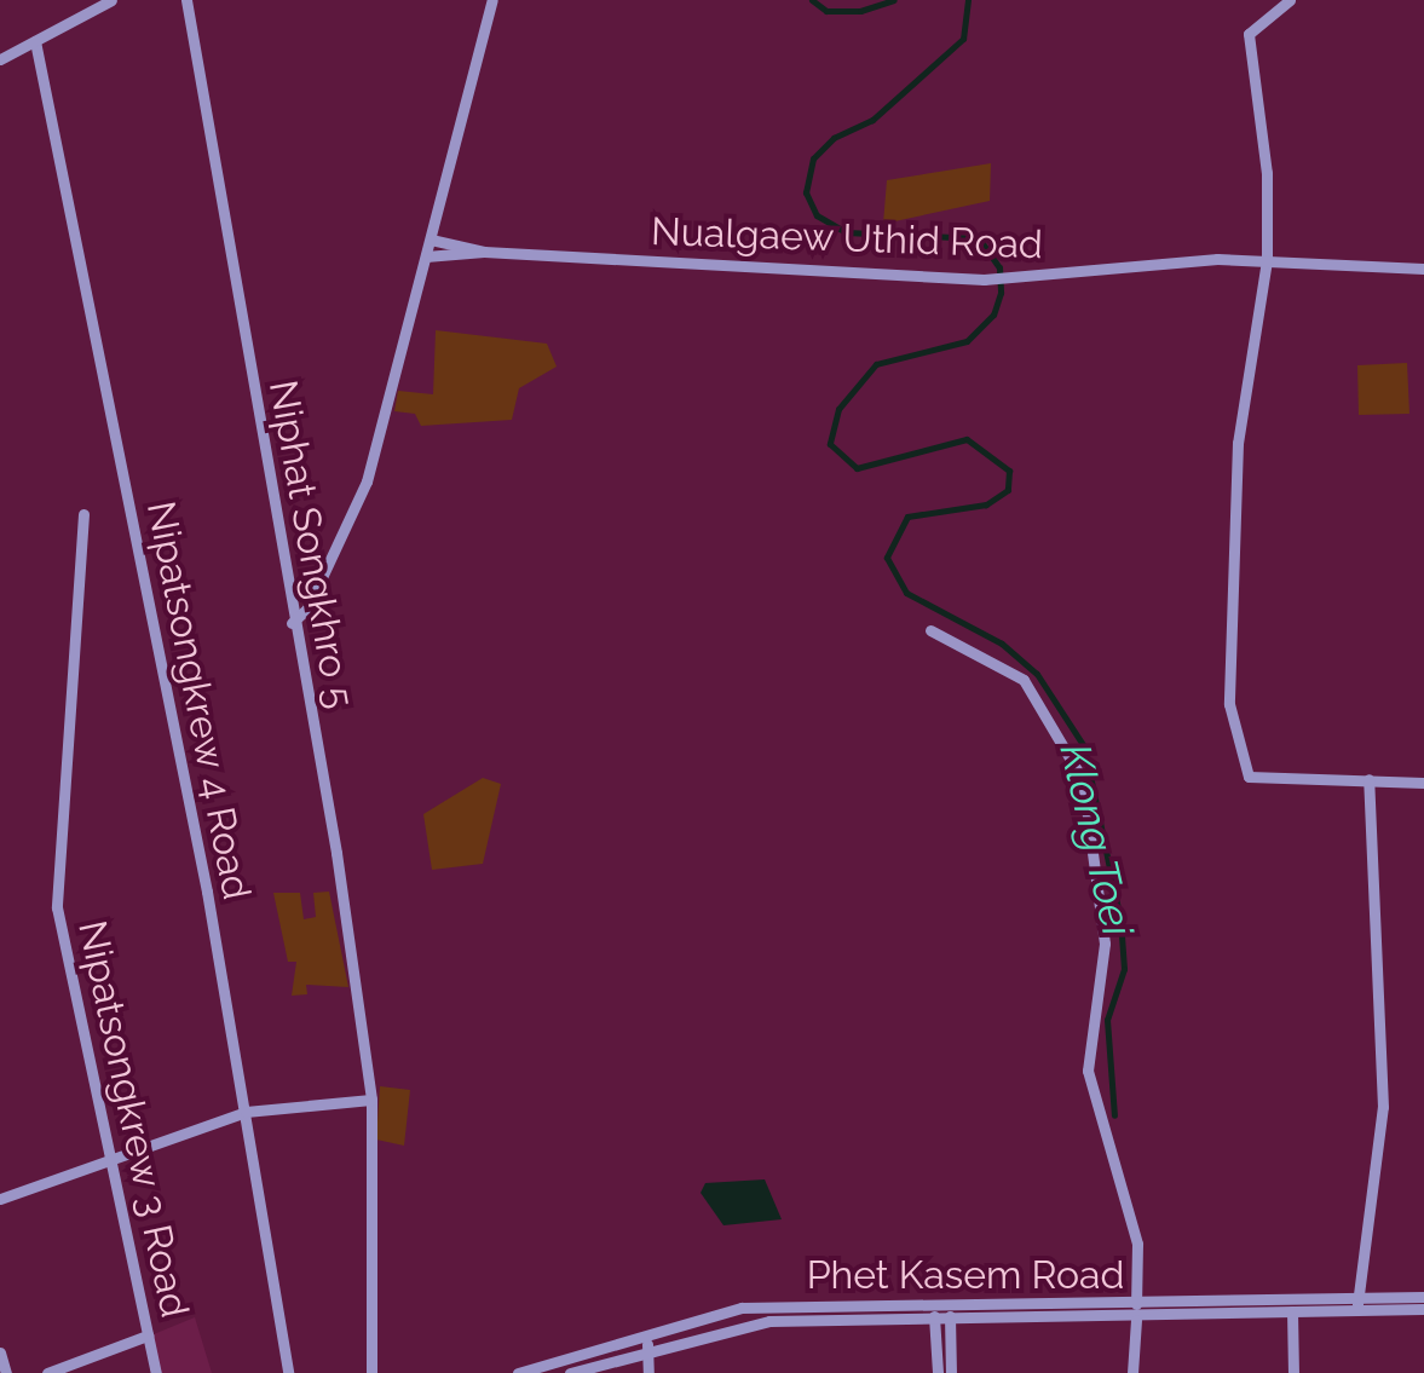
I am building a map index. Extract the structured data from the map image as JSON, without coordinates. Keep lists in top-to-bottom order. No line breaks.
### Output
{"streets":{"street":["Nualgaew Uthid Road","Niphat Songkhro 5","Nipatsongkrew 4 Road","Nipatsongkrew 3 Road","Phet Kasem Road"]},"water":["Klong Toei"]}
